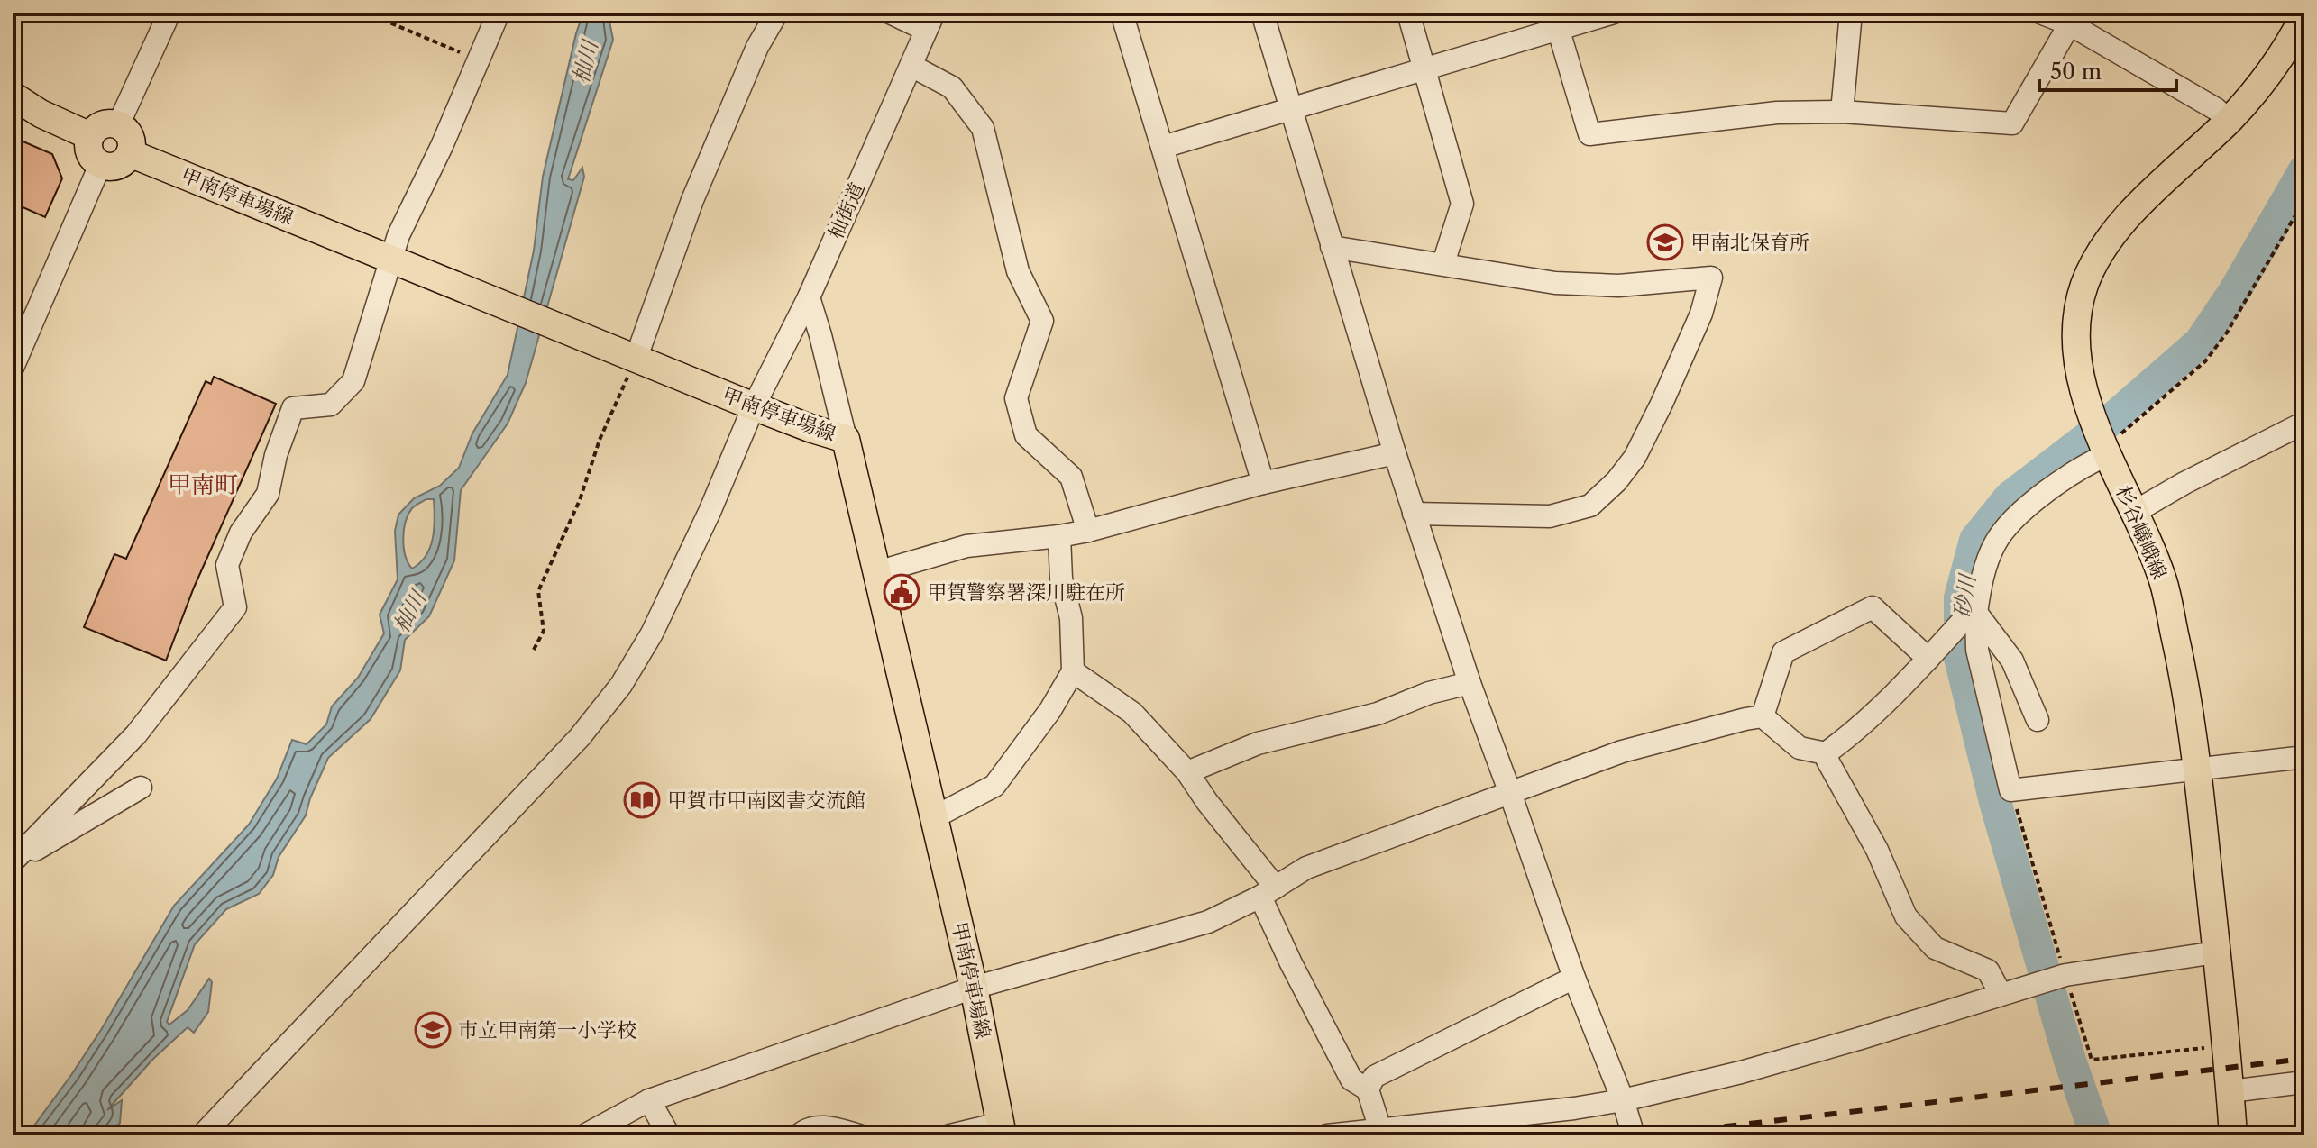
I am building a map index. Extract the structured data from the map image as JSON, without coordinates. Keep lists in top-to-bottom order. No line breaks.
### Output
{"streets":{"main road":["甲南停車場線","杉谷嶬峨線"],"street":["杣街道"]},"crossings":[["甲南停車場線","杣街道"]],"districts":["甲南町"],"water":["杣川","砂川"],"places":{"school or university":["甲南北保育所","市立甲南第一小学校"],"public building":["甲賀警察署深川駐在所"],"library":["甲賀市甲南図書交流館"]},"scale_bar":"50 m"}
